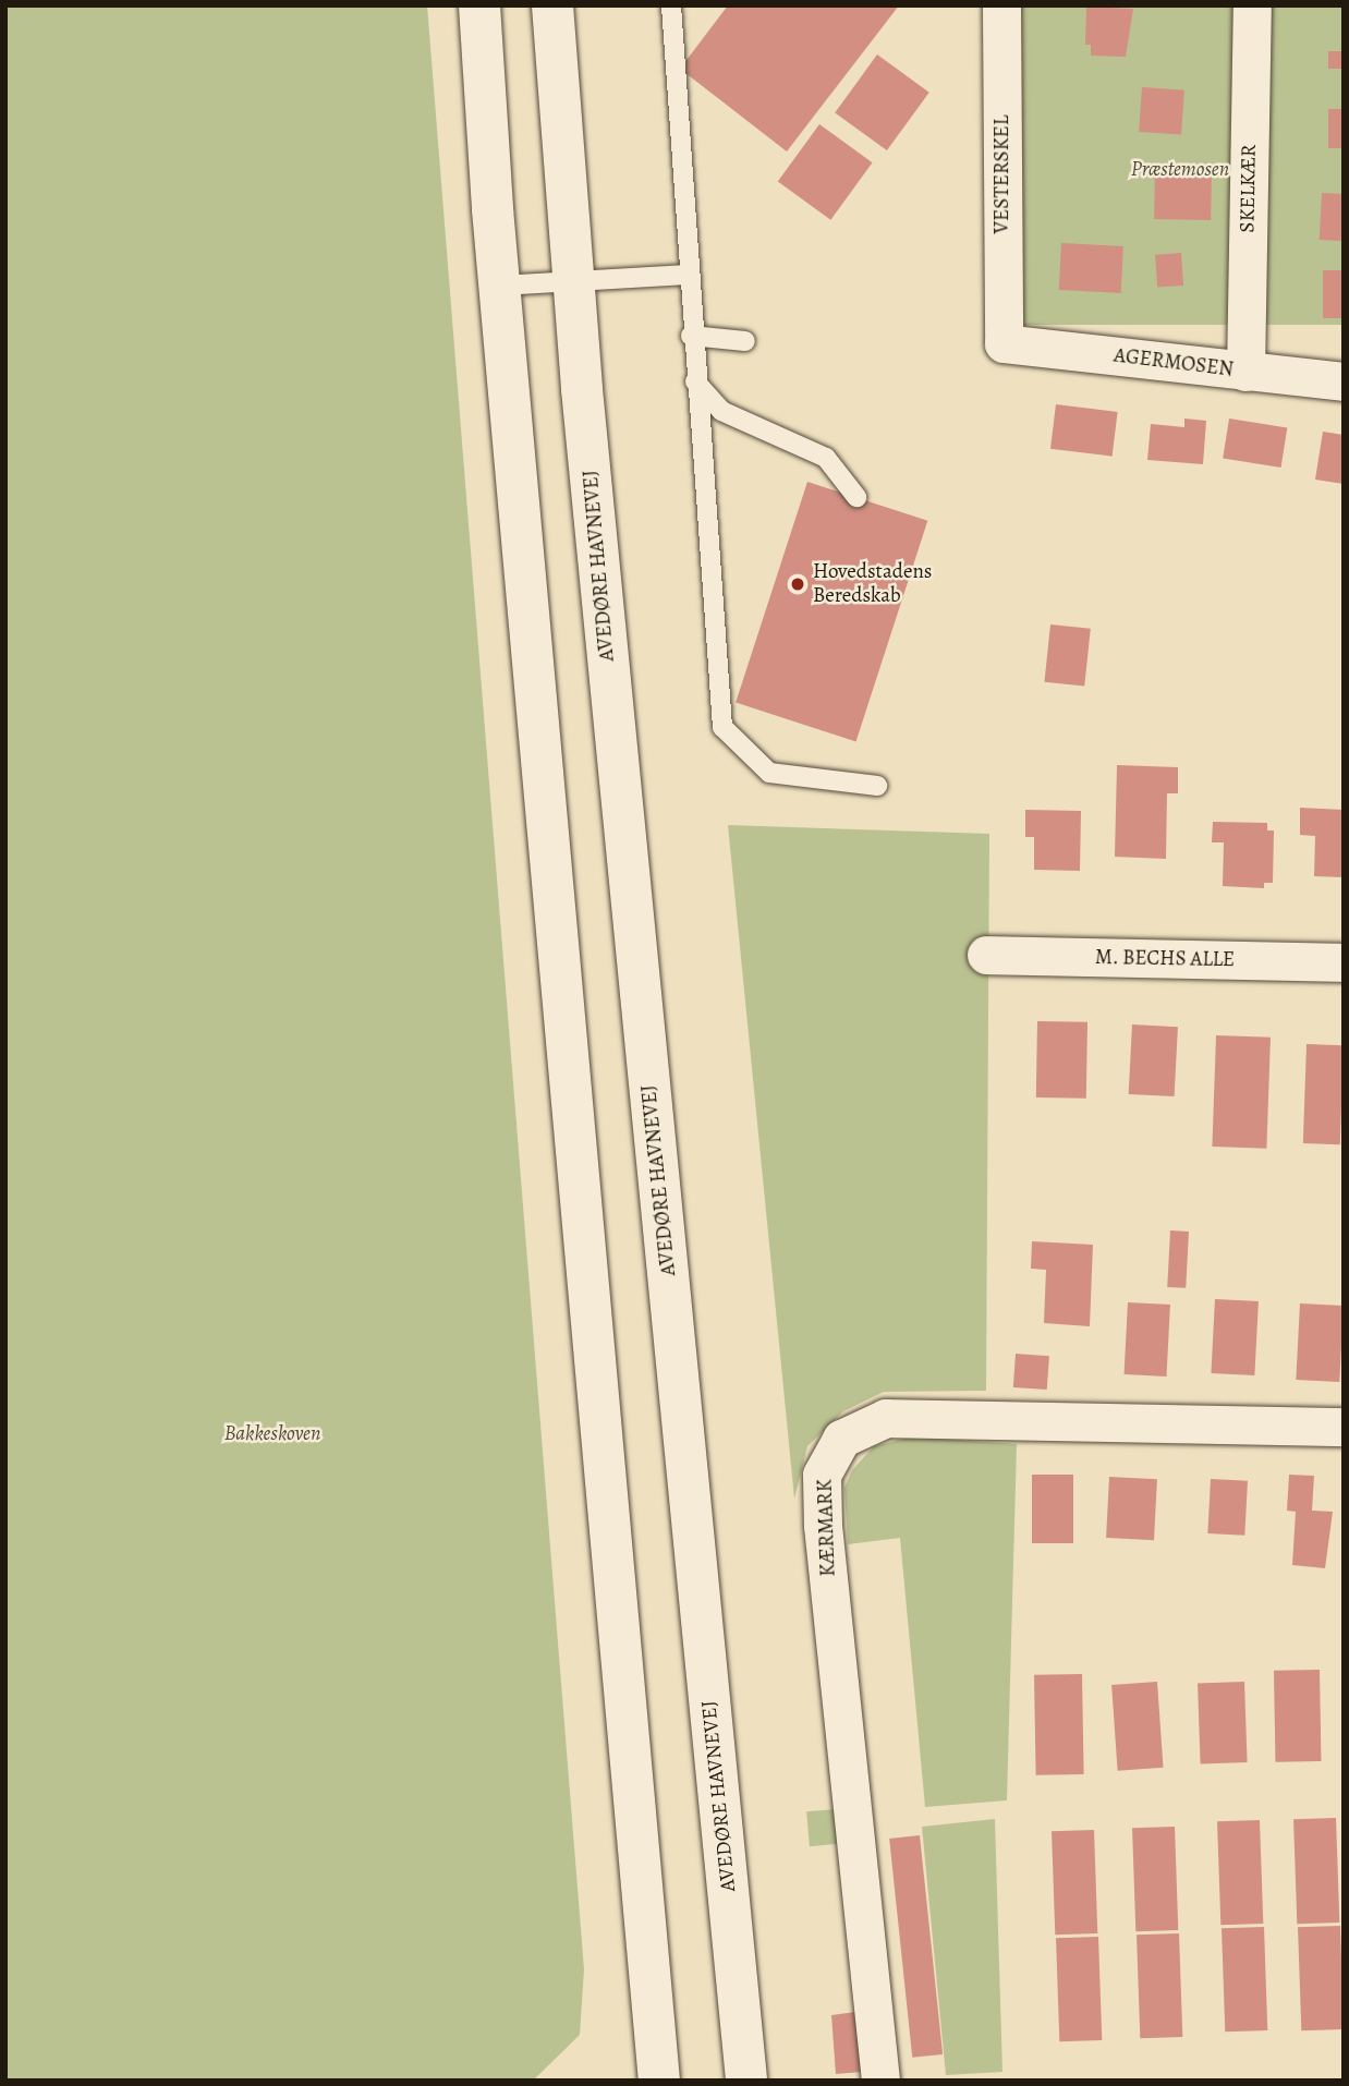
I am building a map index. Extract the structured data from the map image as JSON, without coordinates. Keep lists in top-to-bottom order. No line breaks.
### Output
{"streets":{"street":["VESTERSKEL","SKELKÆR","AGERMOSEN","AVEDØRE HAVNEVEJ","M. BECHS ALLE","KÆRMARK"]},"crossings":[["VESTERSKEL","AGERMOSEN"],["SKELKÆR","AGERMOSEN"]],"parks":["Præstemosen","Bakkeskoven"],"places":["Hovedstadens Beredskab"]}
